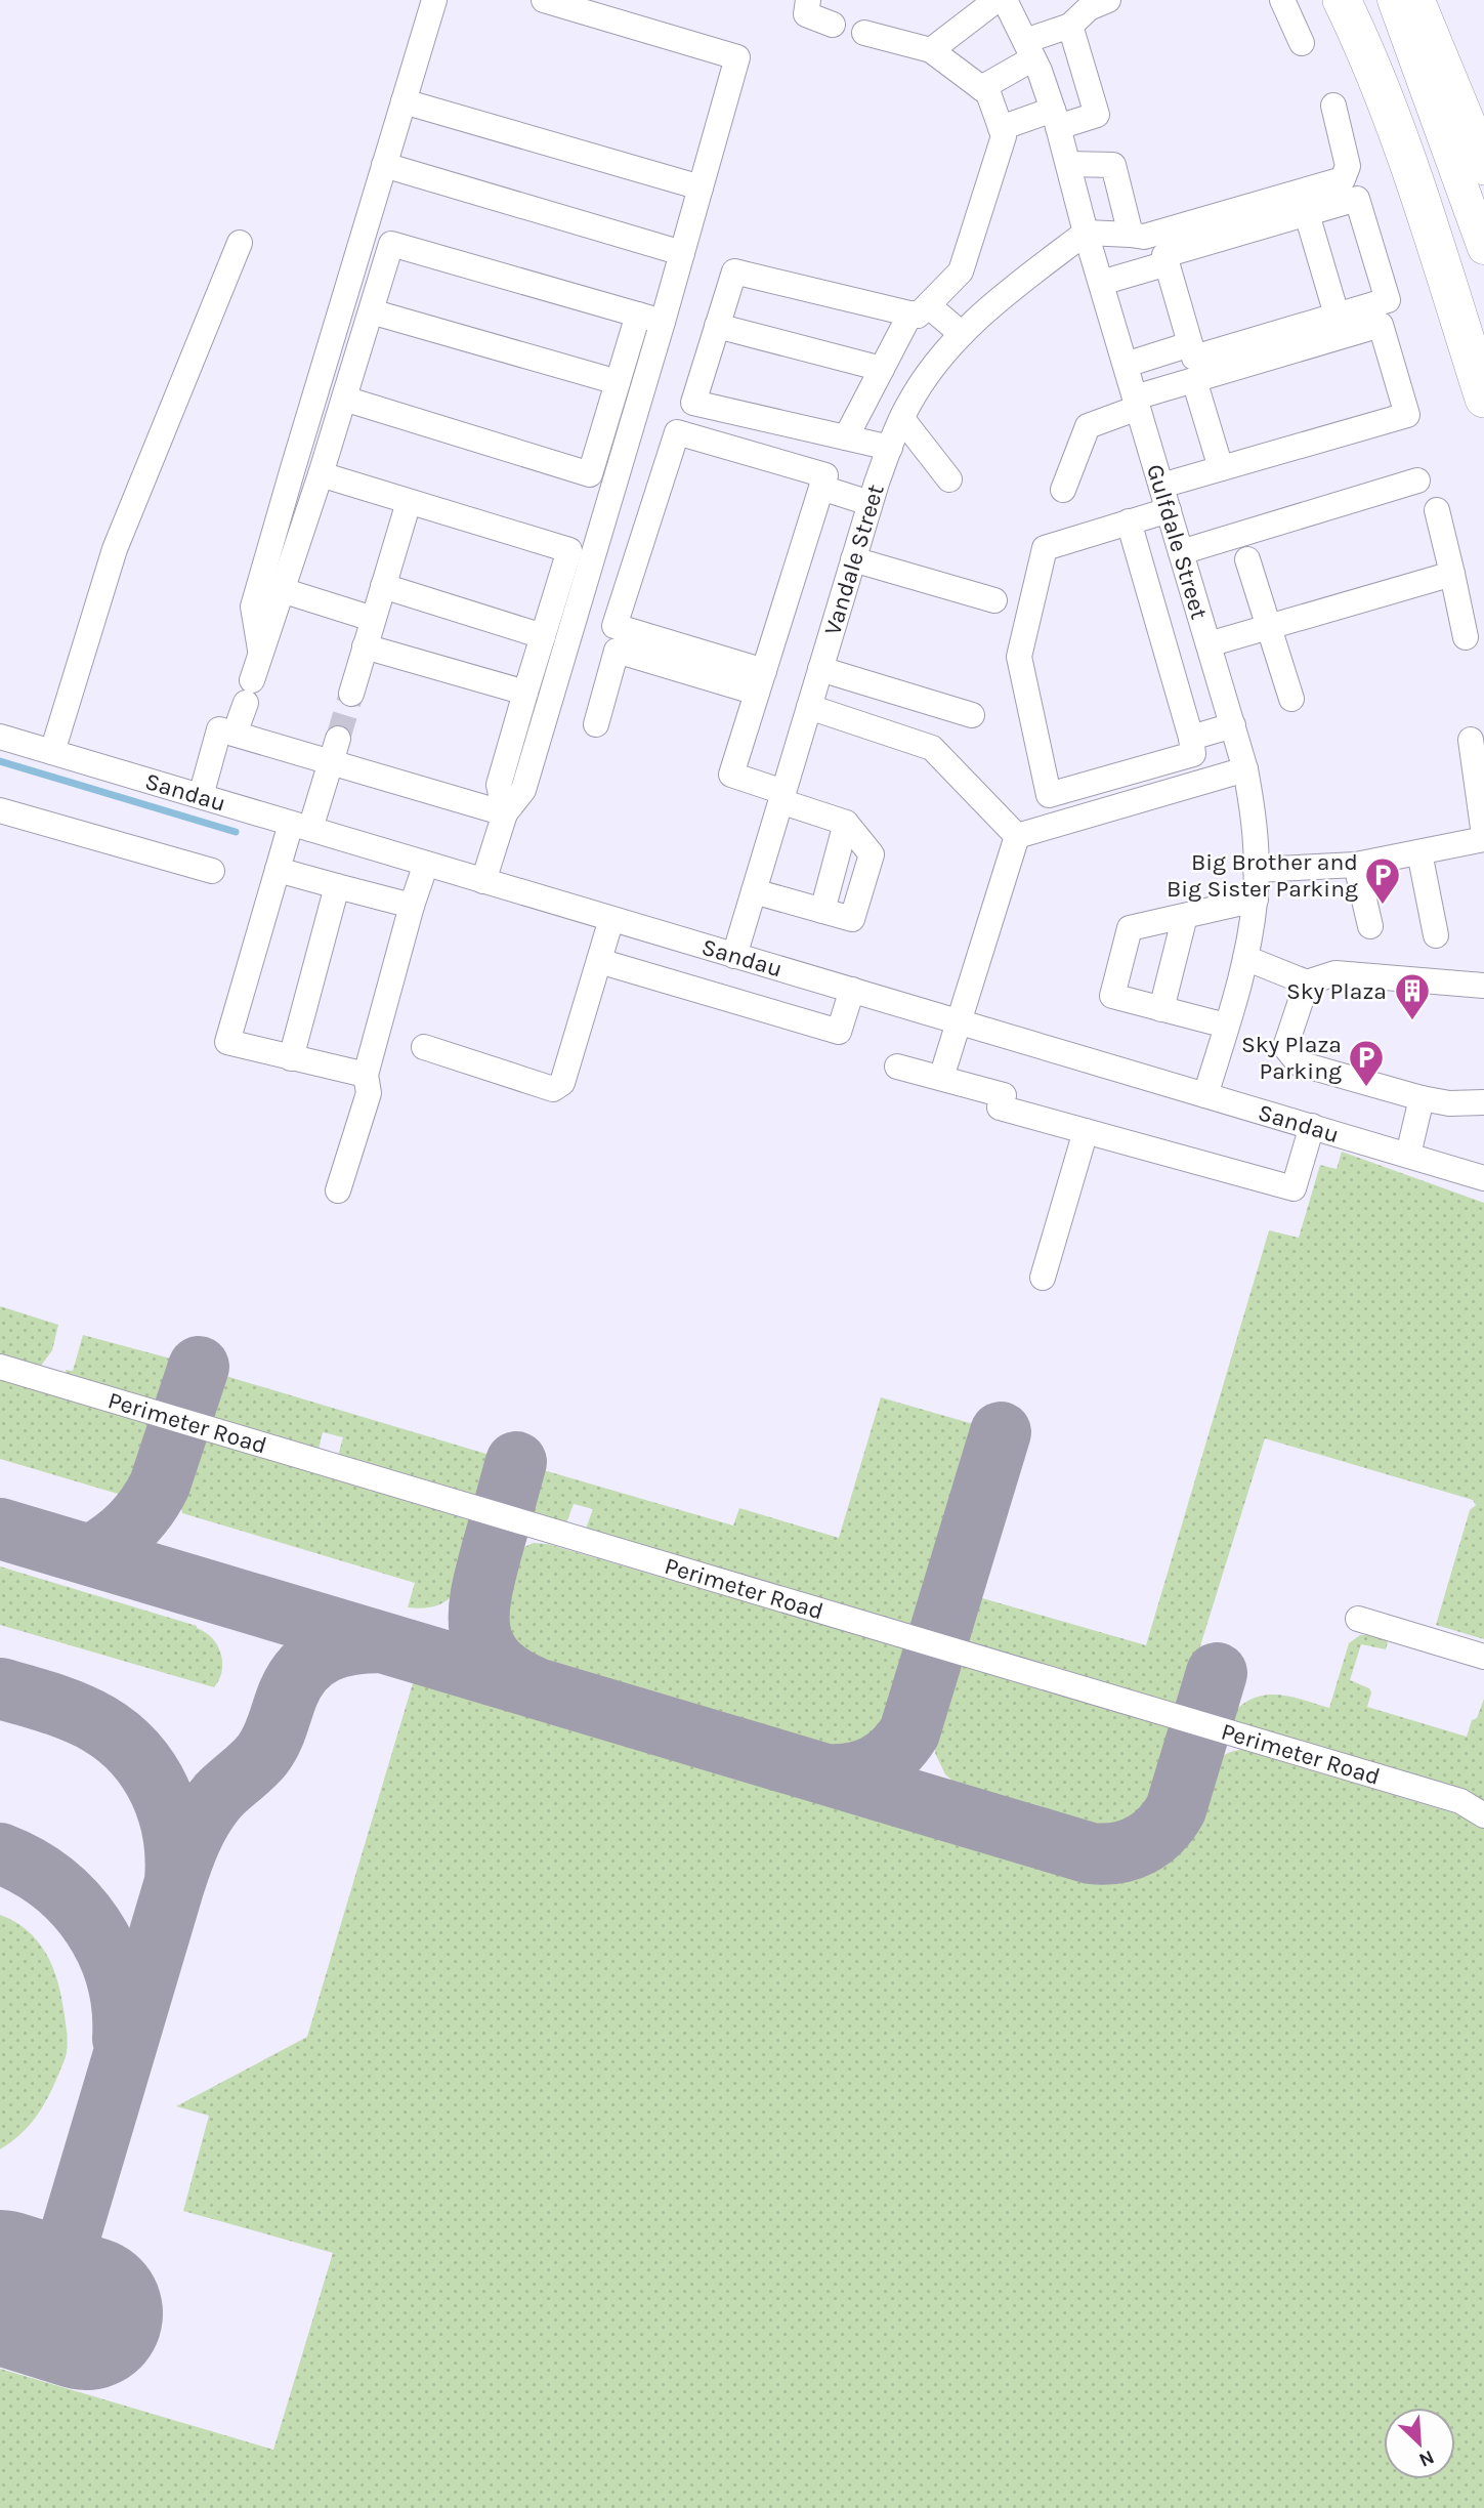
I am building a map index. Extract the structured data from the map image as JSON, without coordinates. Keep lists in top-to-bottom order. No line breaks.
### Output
{"streets":{"street":["Gulfdale Street","Vandale Street","Sandau","Perimeter Road"]},"crossings":[["Gulfdale Street","Vandale Street"],["Gulfdale Street","Sandau"],["Vandale Street","Sandau"]],"places":{"parking":["Big Brother and Big Sister Parking","Sky Plaza Parking"],"building":["Sky Plaza"]},"north":"bottom right"}
